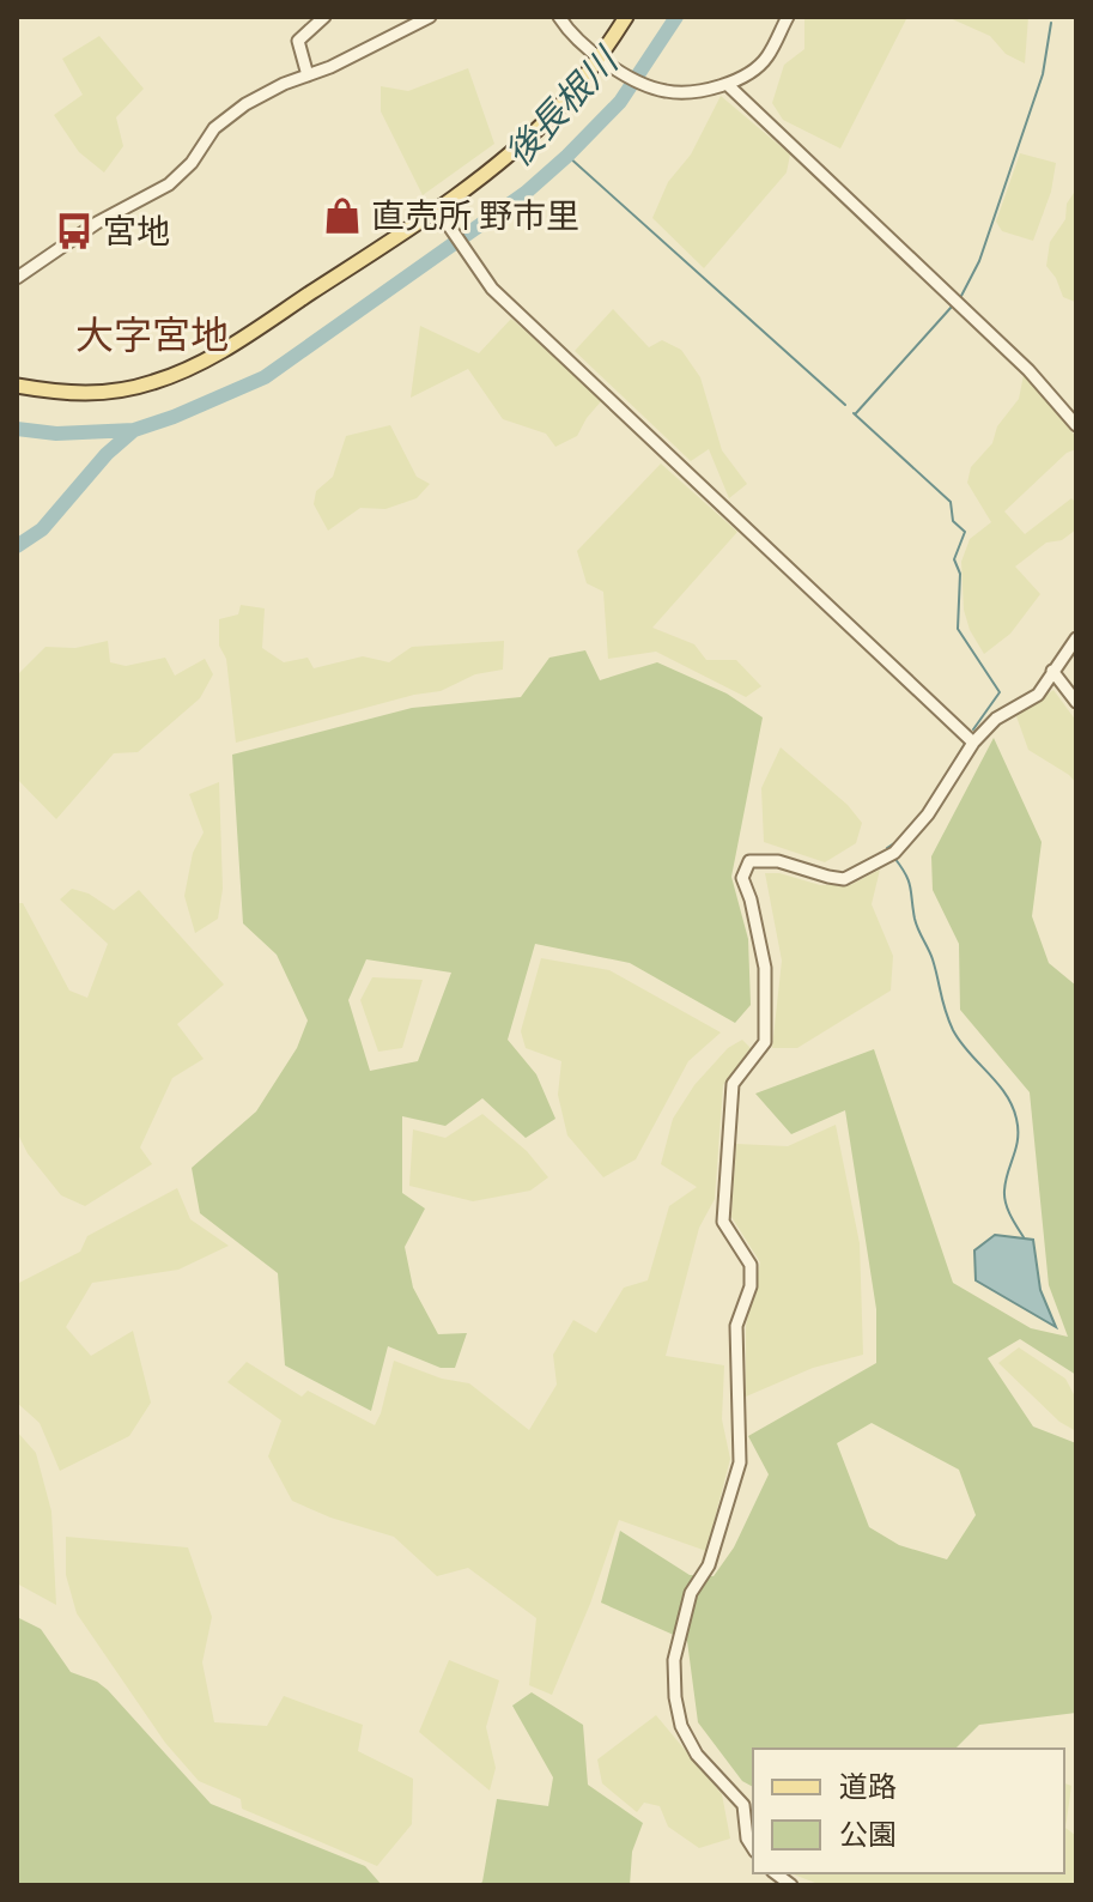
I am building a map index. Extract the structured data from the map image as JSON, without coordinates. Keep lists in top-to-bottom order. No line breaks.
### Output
{"districts":["大字宮地"],"water":["後長根川"],"places":{"shop":["直売所 野市里"],"bus stop":["宮地"]},"legend":["道路","公園"]}
